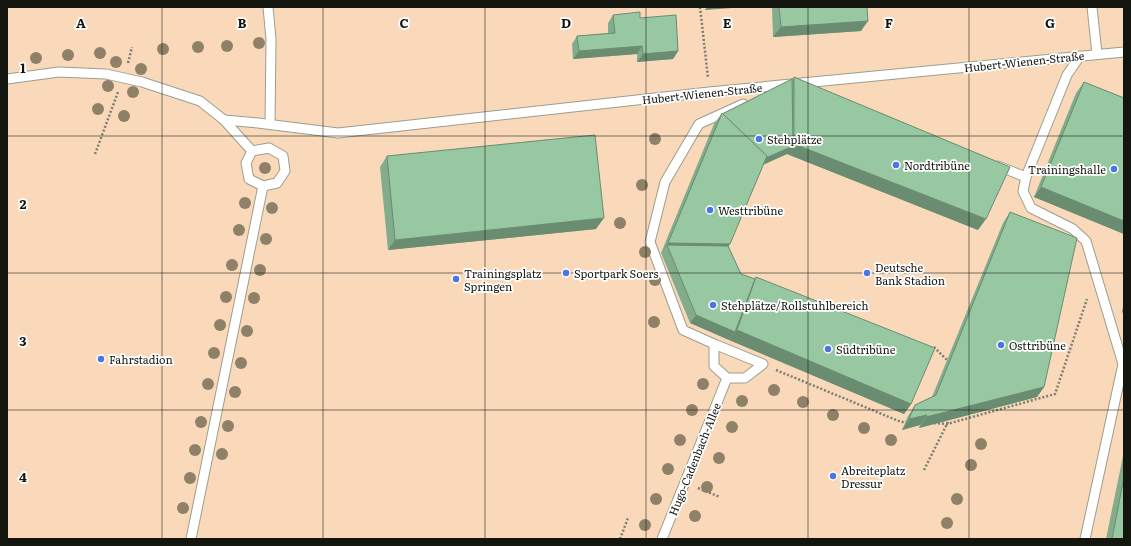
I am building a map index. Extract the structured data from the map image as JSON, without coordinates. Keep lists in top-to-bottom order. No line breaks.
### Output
{"streets":{"lane":["Hubert-Wienen-Straße","Hugo-Cadenbach-Allee"]},"places":["Stehplätze","Nordtribüne","Trainingshalle","Westtribüne","Sportpark Soers","Deutsche Bank Stadion","Trainingsplatz Springen","Stehplätze/Rollstuhlbereich","Osttribüne","Südtribüne","Fahrstadion","Abreiteplatz Dressur"],"grid":{"columns":["A","B","C","D","E","F","G"],"rows":["1","2","3","4"]}}
